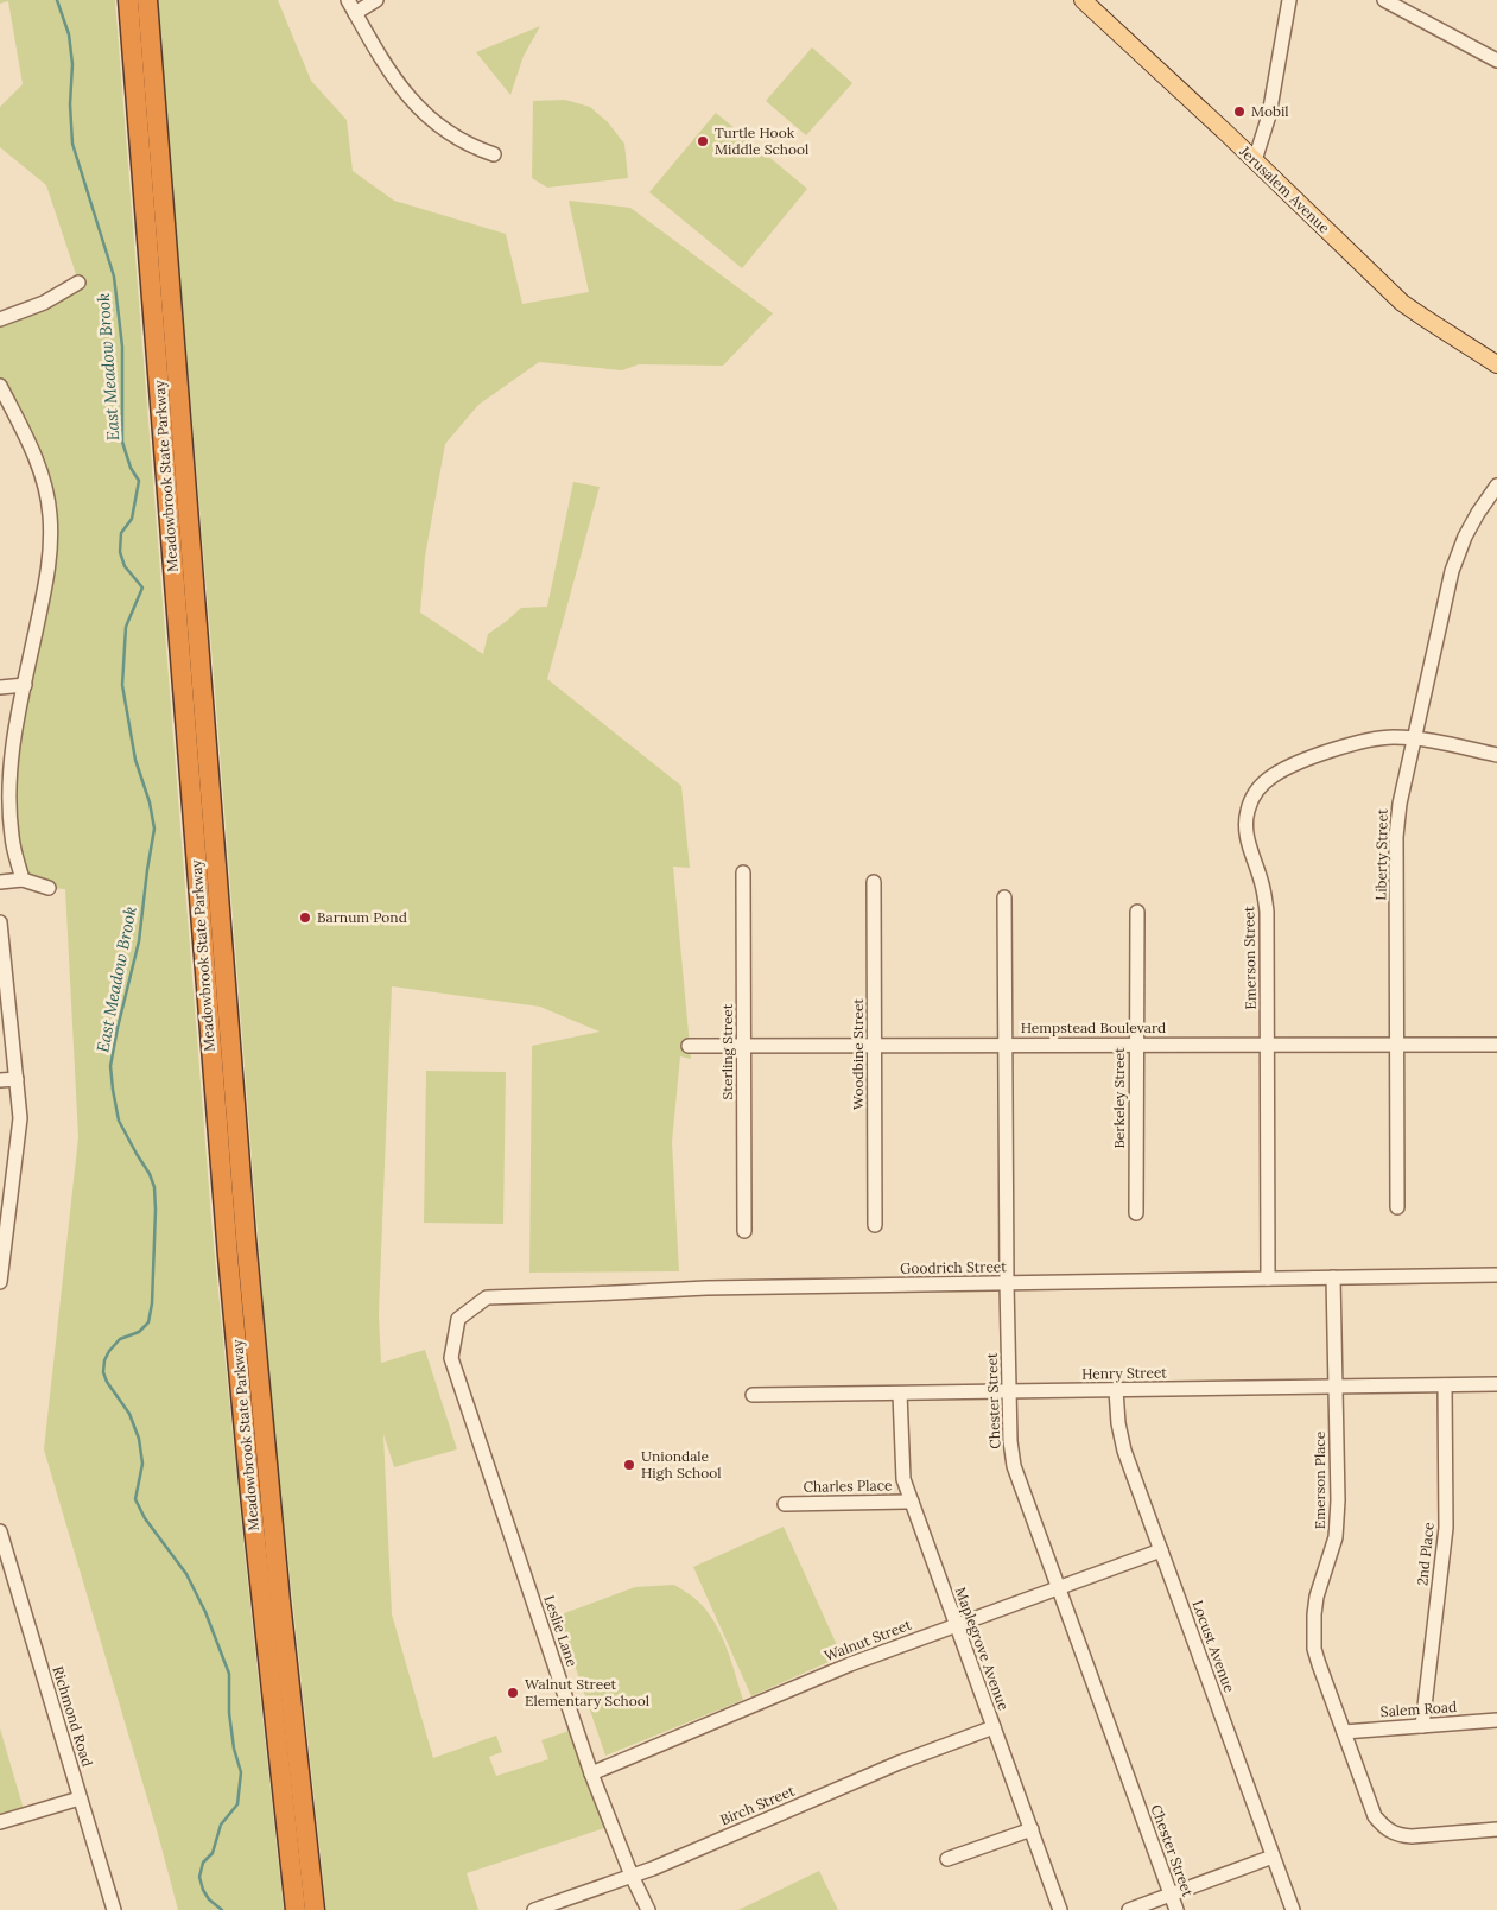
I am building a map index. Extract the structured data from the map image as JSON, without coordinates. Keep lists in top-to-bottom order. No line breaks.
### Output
{"streets":{"highway":["Meadowbrook State Parkway"],"main road":["Jerusalem Avenue"],"street":["Liberty Street","Emerson Street","Hempstead Boulevard","Sterling Street","Woodbine Street","Berkeley Street","Goodrich Street","Henry Street","Chester Street","Emerson Place","Charles Place","2nd Place","Leslie Lane","Walnut Street","Locust Avenue","Maplegrove Avenue","Salem Road","Richmond Road","Birch Street"]},"crossings":[["Liberty Street","Emerson Street"],["Liberty Street","Hempstead Boulevard"],["Emerson Street","Hempstead Boulevard"],["Emerson Street","Goodrich Street"],["Hempstead Boulevard","Sterling Street"],["Hempstead Boulevard","Woodbine Street"],["Hempstead Boulevard","Berkeley Street"],["Hempstead Boulevard","Chester Street"],["Goodrich Street","Chester Street"],["Goodrich Street","Emerson Place"],["Goodrich Street","Leslie Lane"],["Henry Street","Chester Street"],["Henry Street","Emerson Place"],["Henry Street","2nd Place"],["Henry Street","Locust Avenue"],["Henry Street","Maplegrove Avenue"],["Chester Street","Walnut Street"],["Emerson Place","Salem Road"],["Charles Place","Maplegrove Avenue"],["2nd Place","Salem Road"],["Leslie Lane","Walnut Street"],["Leslie Lane","Birch Street"],["Walnut Street","Locust Avenue"],["Walnut Street","Maplegrove Avenue"],["Maplegrove Avenue","Birch Street"]],"water":["East Meadow Brook"],"places":["Mobil","Turtle Hook Middle School","Barnum Pond","Uniondale High School","Walnut Street Elementary School"]}
